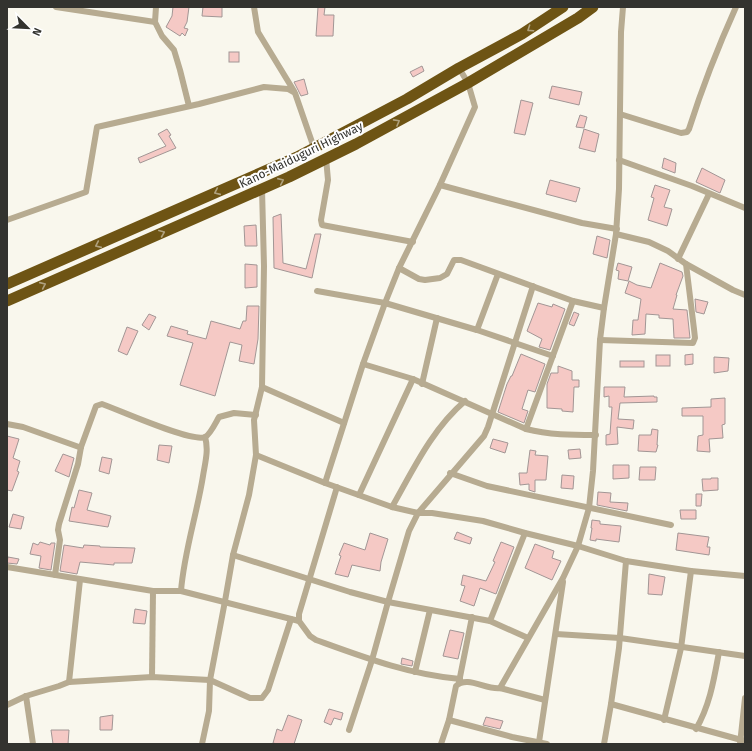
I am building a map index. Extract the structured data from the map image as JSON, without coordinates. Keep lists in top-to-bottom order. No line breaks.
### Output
{"streets":{"highway":["Kano-Maiduguri Highway"]},"north":"bottom right"}
